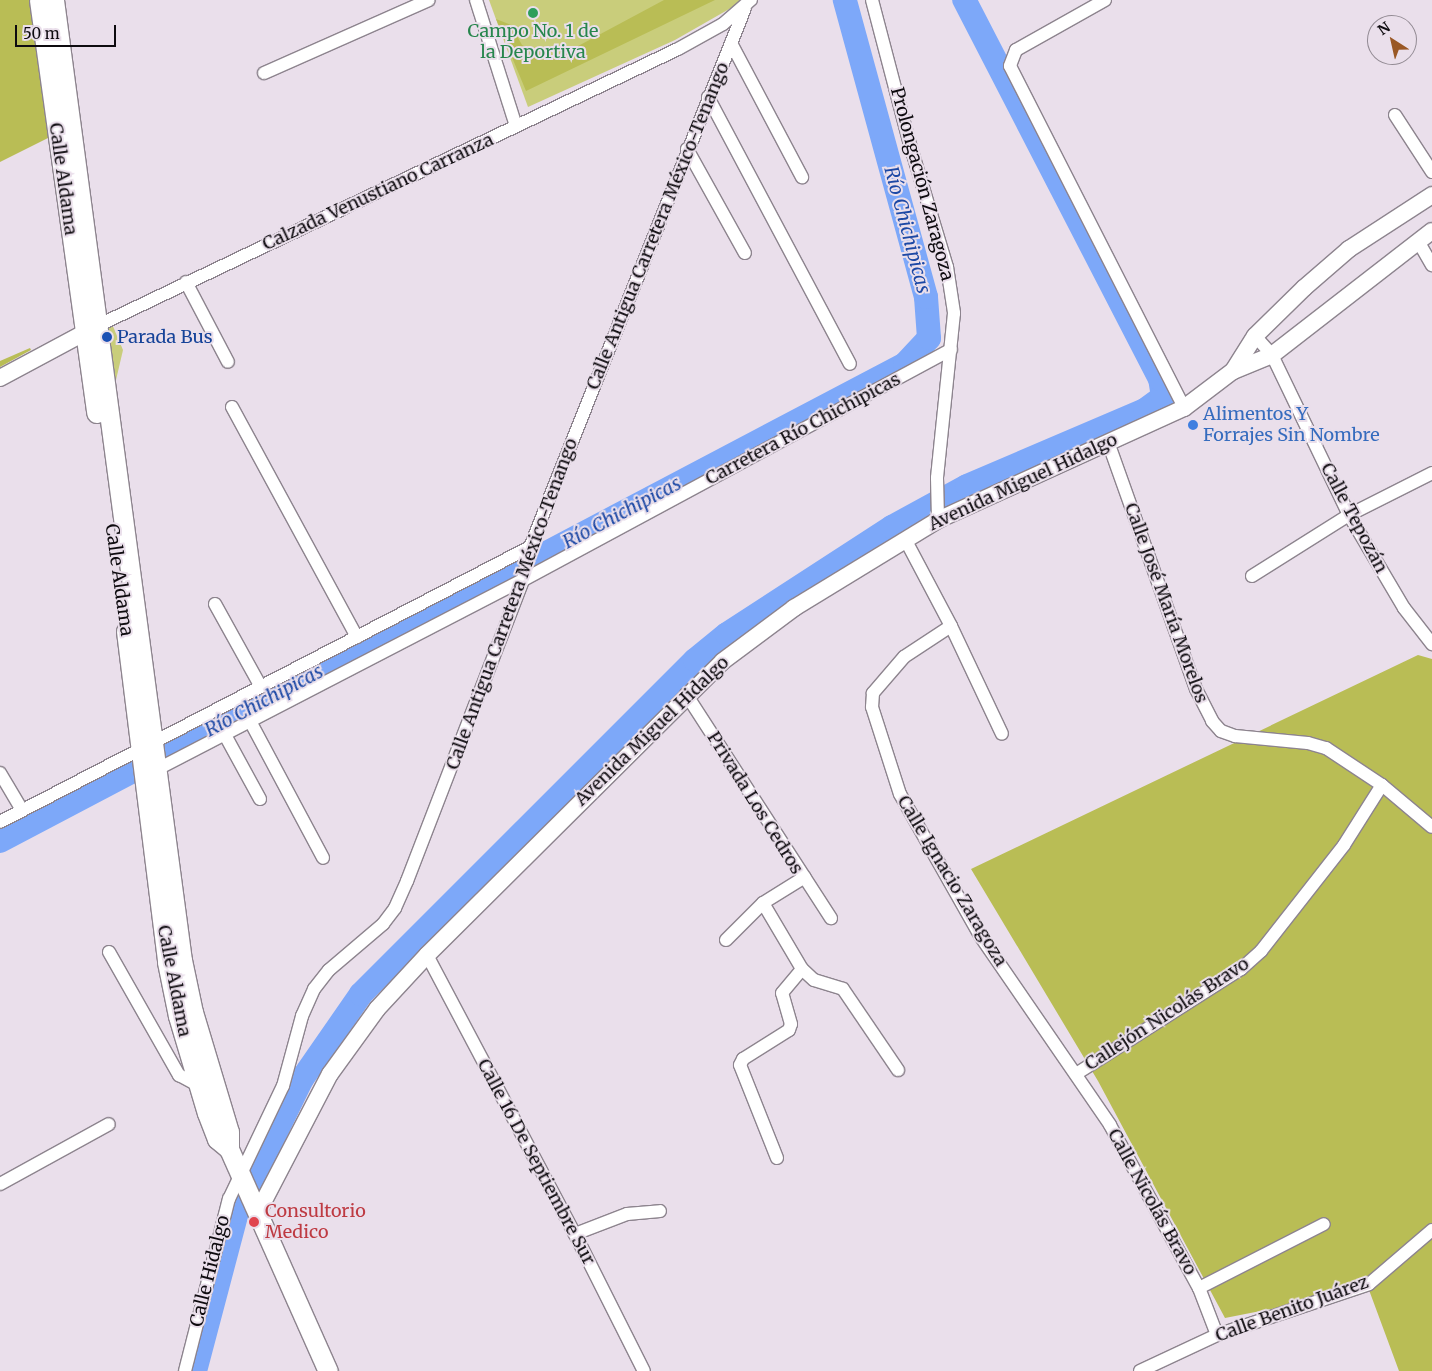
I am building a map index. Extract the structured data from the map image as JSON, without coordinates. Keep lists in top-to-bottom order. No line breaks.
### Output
{"streets":{"main road":["Calle Aldama"],"street":["Prolongación Zaragoza","Calzada Venustiano Carranza","Calle Antigua Carretera México-Tenango","Carretera Río Chichipicas","Avenida Miguel Hidalgo","Calle Tepozán","Calle José María Morelos","Privada Los Cedros","Calle Ignacio Zaragoza","Callejón Nicolás Bravo","Calle 16 De Septiembre Sur","Calle Nicolás Bravo","Calle Hidalgo","Calle Benito Juárez"]},"crossings":[["Calle Aldama","Calzada Venustiano Carranza"],["Calle Aldama","Calle Antigua Carretera México-Tenango"],["Calle Aldama","Carretera Río Chichipicas"],["Calle Aldama","Avenida Miguel Hidalgo"],["Calle Aldama","Calle Hidalgo"],["Prolongación Zaragoza","Carretera Río Chichipicas"],["Prolongación Zaragoza","Avenida Miguel Hidalgo"],["Calzada Venustiano Carranza","Calle Antigua Carretera México-Tenango"],["Calle Antigua Carretera México-Tenango","Carretera Río Chichipicas"],["Calle Antigua Carretera México-Tenango","Avenida Miguel Hidalgo"],["Calle Antigua Carretera México-Tenango","Calle Hidalgo"],["Avenida Miguel Hidalgo","Calle Tepozán"],["Avenida Miguel Hidalgo","Calle José María Morelos"],["Avenida Miguel Hidalgo","Privada Los Cedros"],["Avenida Miguel Hidalgo","Calle 16 De Septiembre Sur"],["Avenida Miguel Hidalgo","Calle Hidalgo"],["Calle José María Morelos","Callejón Nicolás Bravo"],["Calle Ignacio Zaragoza","Callejón Nicolás Bravo"],["Calle Ignacio Zaragoza","Calle Nicolás Bravo"],["Callejón Nicolás Bravo","Calle Nicolás Bravo"],["Calle Nicolás Bravo","Calle Benito Juárez"]],"water":["Río Chichipicas"],"places":["Campo No. 1 de la Deportiva","Parada Bus","Alimentos Y Forrajes Sin Nombre","Consultorio Medico"],"scale_bar":"50 m","north":"top left"}
